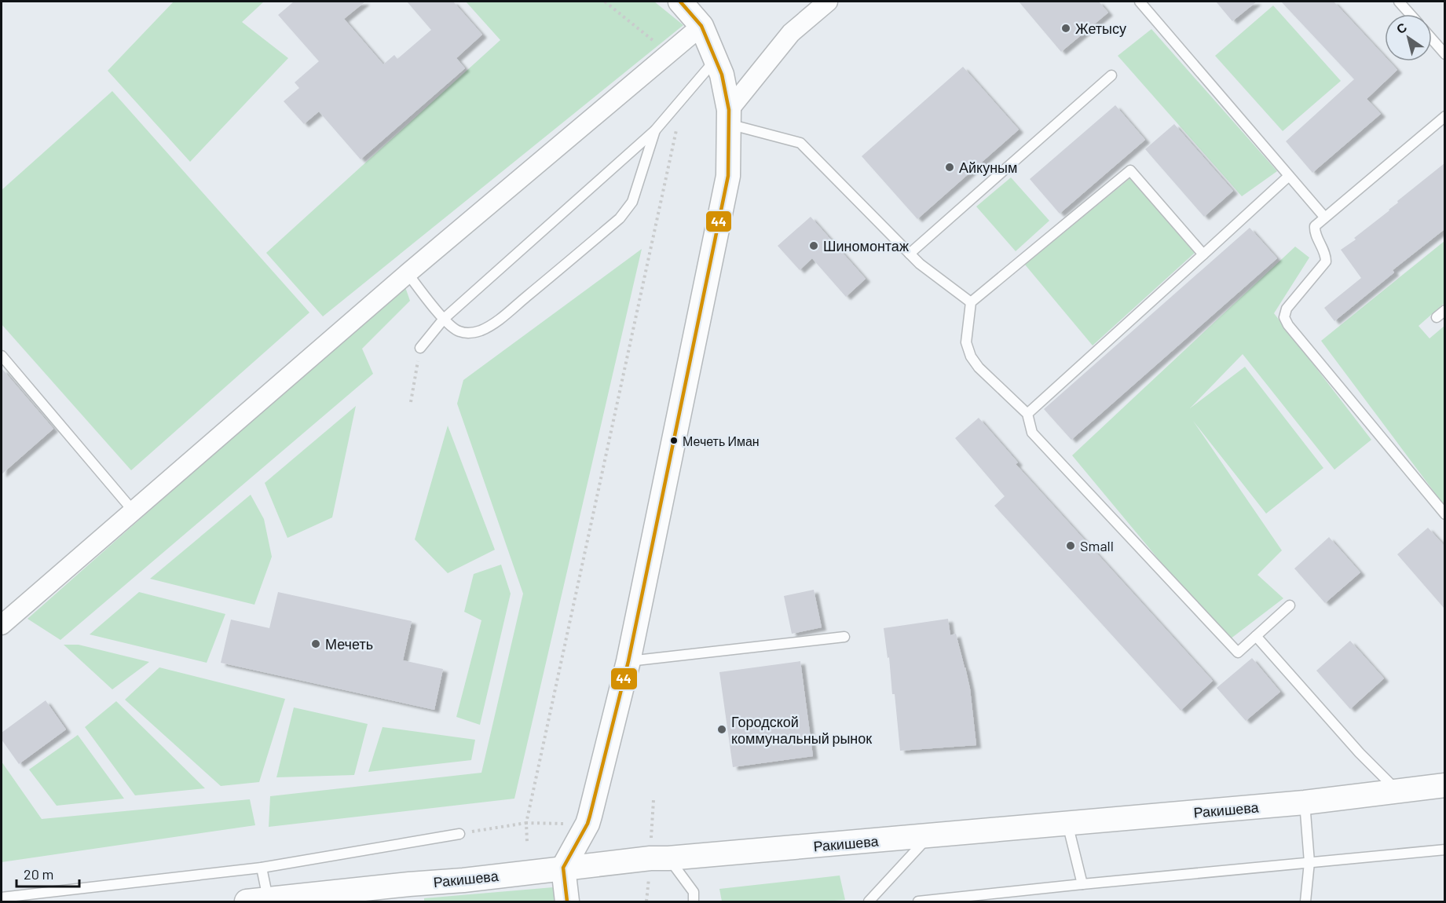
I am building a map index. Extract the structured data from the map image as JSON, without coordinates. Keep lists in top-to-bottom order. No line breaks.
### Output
{"streets":{"street":["Ракишева"]},"places":["Жетысу","Айкуным","Шиномонтаж","Мечеть Иман","Small","Мечеть","Городской коммунальный рынок"],"lines":["transit line 44"],"scale_bar":"20 m","north":"top left"}
